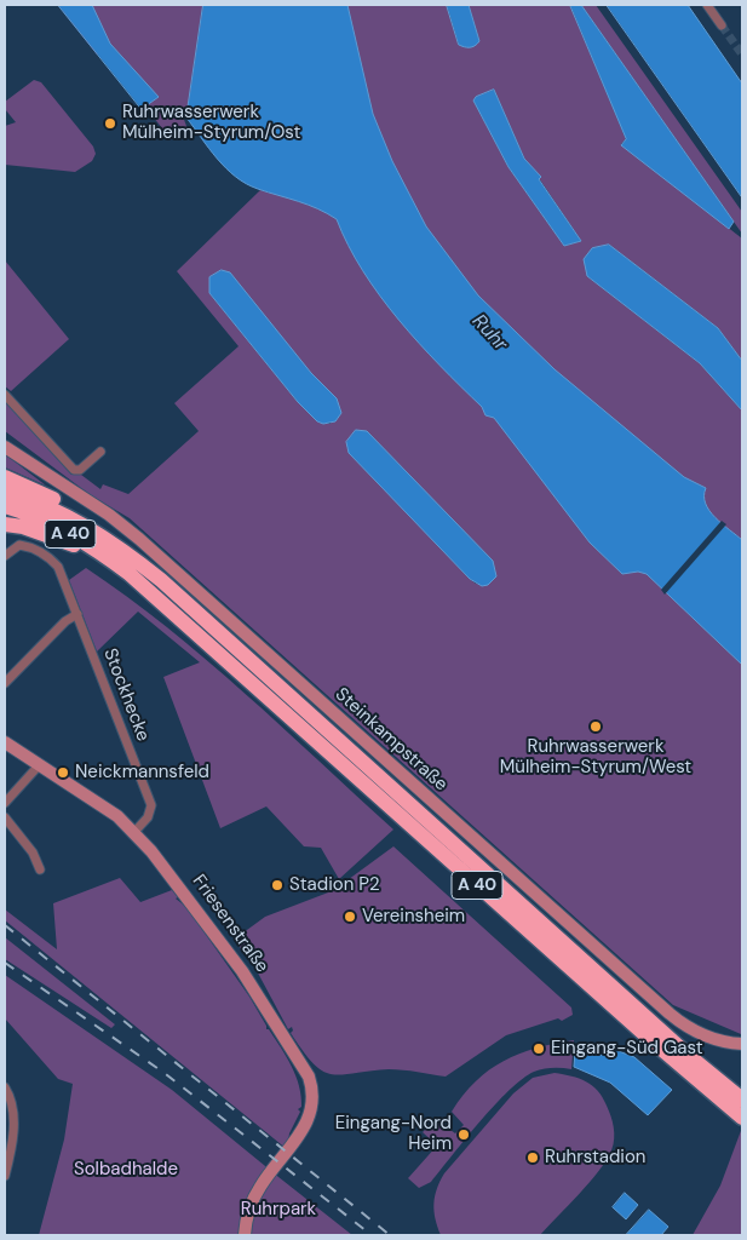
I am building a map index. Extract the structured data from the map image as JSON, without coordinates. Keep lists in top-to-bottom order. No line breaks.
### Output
{"streets":{"highway":["A 40"],"main road":["Steinkampstraße","Friesenstraße"],"street":["Stockhecke"]},"crossings":[["Stockhecke","Friesenstraße"]],"water":["Ruhr"],"parks":["Solbadhalde","Ruhrpark"],"places":["Ruhrwasserwerk Mülheim-Styrum/Ost","Ruhrwasserwerk Mülheim-Styrum/West","Neickmannsfeld","Stadion P2","Vereinsheim","Eingang-Süd Gast","Eingang-Nord Heim","Ruhrstadion"]}
